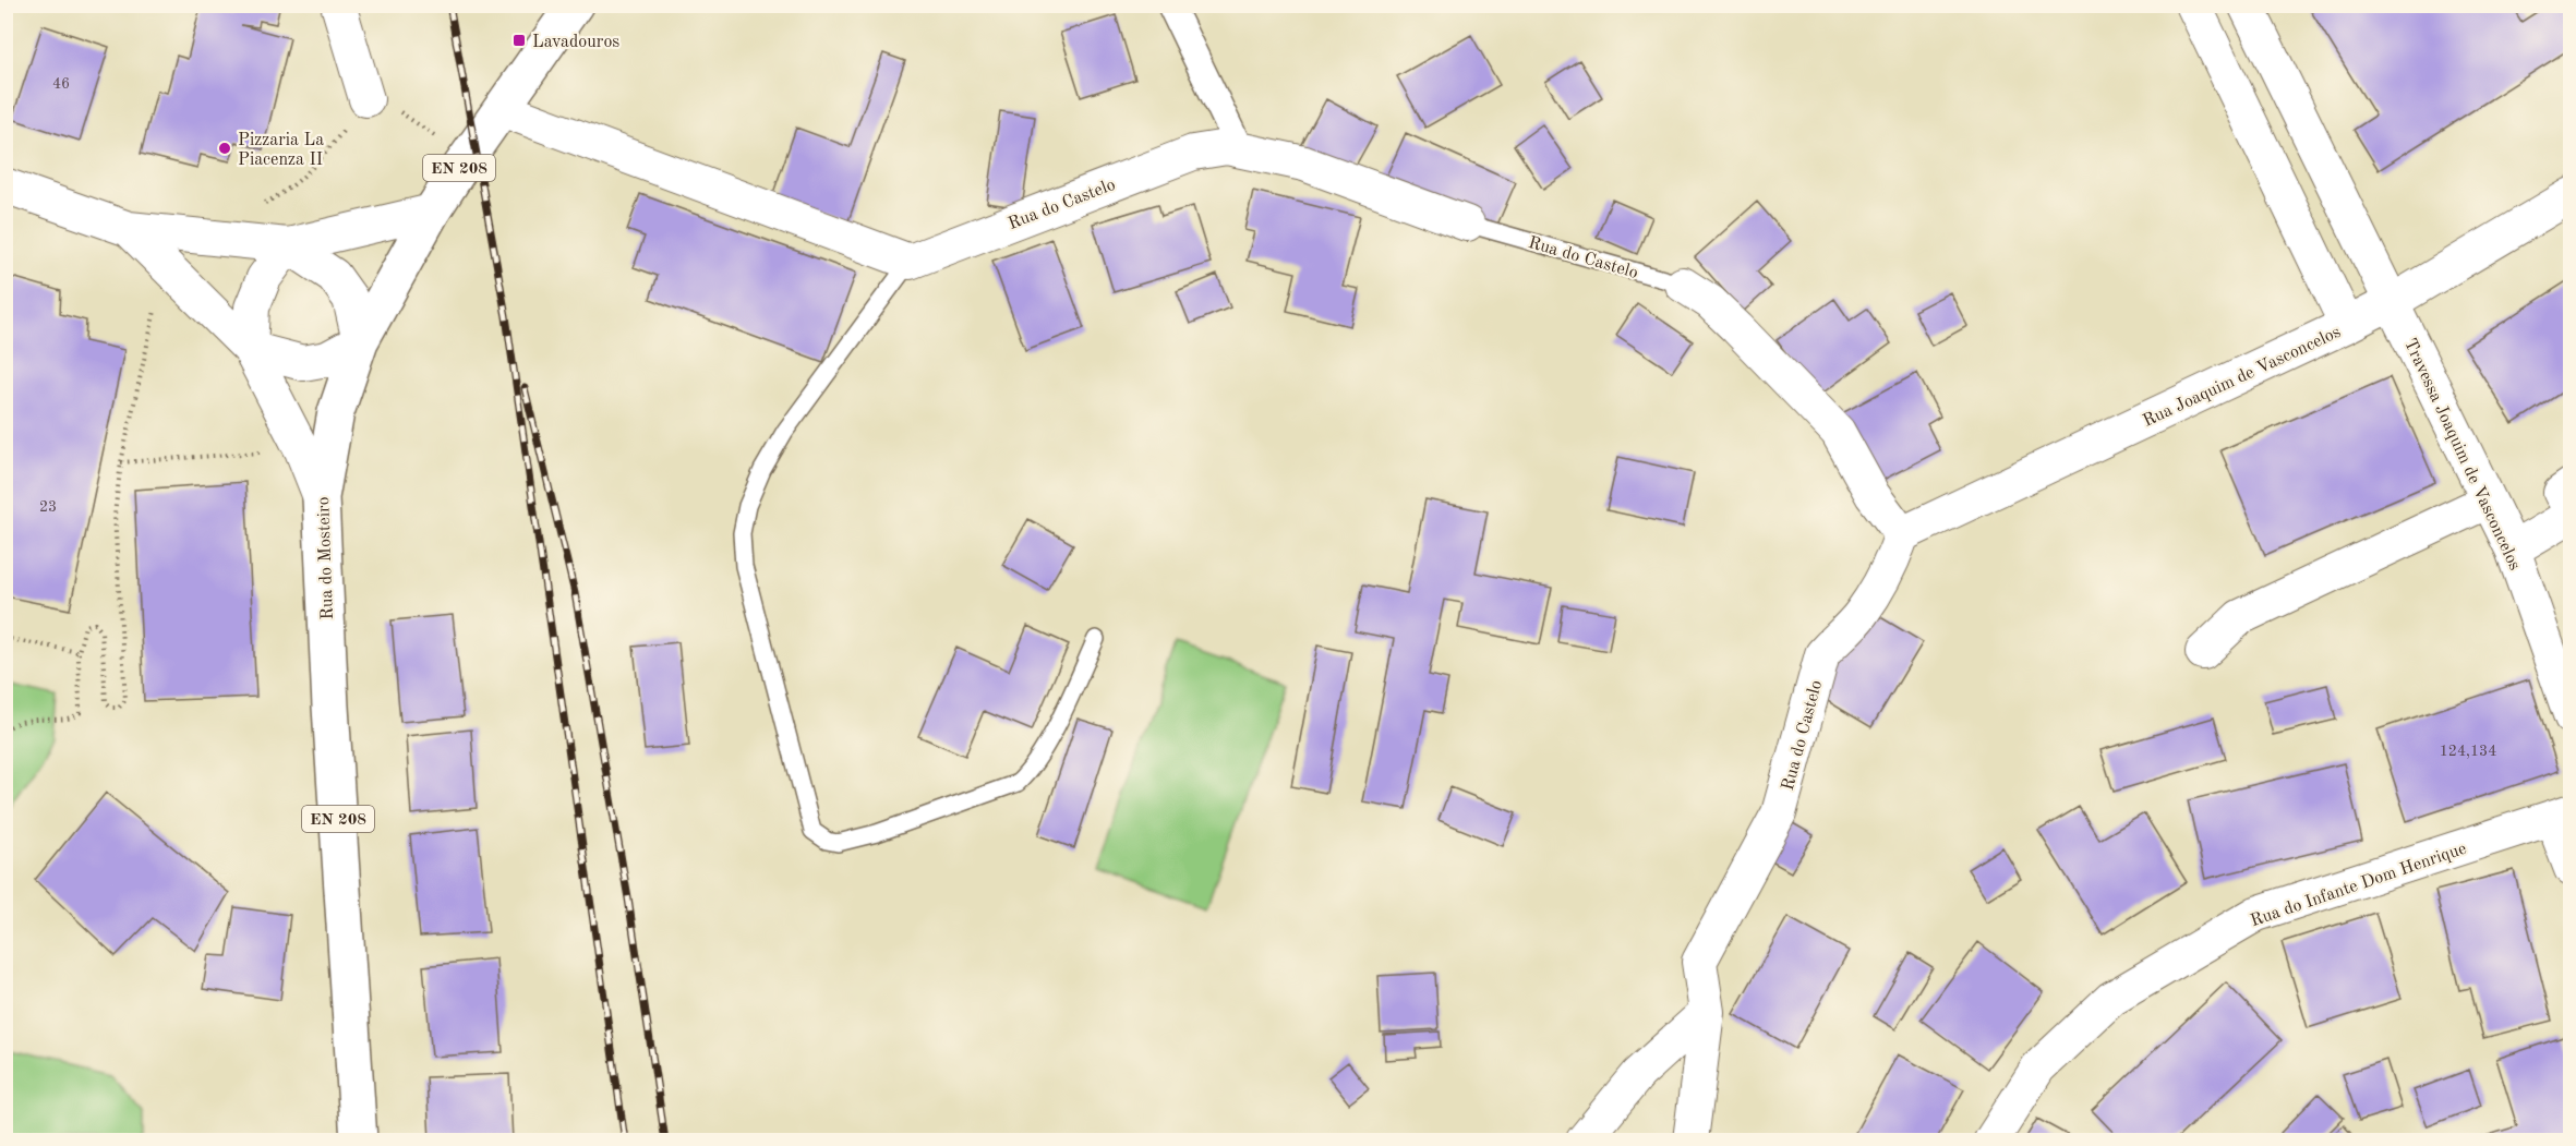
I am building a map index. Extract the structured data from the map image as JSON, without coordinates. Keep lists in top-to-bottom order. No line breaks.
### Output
{"streets":{"main road":["EN 208","Rua do Mosteiro"],"street":["Rua do Castelo","Rua Joaquim de Vasconcelos","Travessa Joaquim de Vasconcelos","Rua do Infante Dom Henrique"]},"crossings":[["Rua do Castelo","Rua Joaquim de Vasconcelos"],["Rua Joaquim de Vasconcelos","Travessa Joaquim de Vasconcelos"]],"places":{"transit":["Lavadouros"],"other":["Pizzaria La Piacenza II"]},"house_numbers":["46","23","124,134"]}
